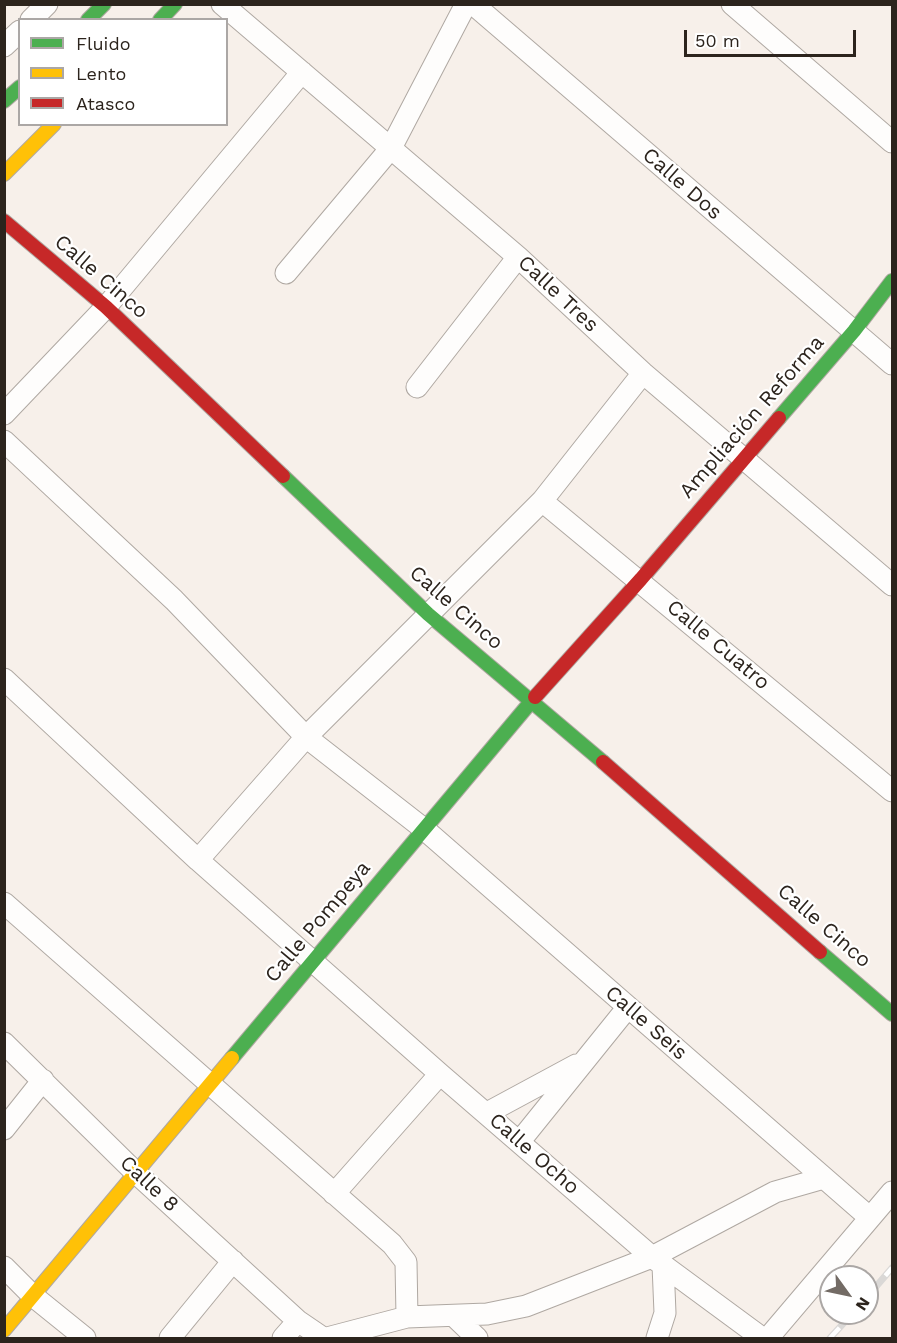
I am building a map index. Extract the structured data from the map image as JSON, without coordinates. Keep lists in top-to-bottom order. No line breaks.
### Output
{"streets":{"street":["Calle Dos","Calle Cinco","Calle Tres","Ampliación Reforma","Calle Cuatro","Calle Pompeya","Calle Seis","Calle Ocho","Calle 8"]},"crossings":[["Calle Dos","Ampliación Reforma"],["Calle Cinco","Calle Pompeya"],["Calle Tres","Ampliación Reforma"],["Ampliación Reforma","Calle Cuatro"],["Ampliación Reforma","Calle Pompeya"],["Calle Cuatro","Calle Pompeya"],["Calle Pompeya","Calle Seis"],["Calle Pompeya","Calle Ocho"],["Calle Pompeya","Calle 8"]],"legend":["Fluido","Lento","Atasco"],"scale_bar":"50 m","north":"bottom right"}
